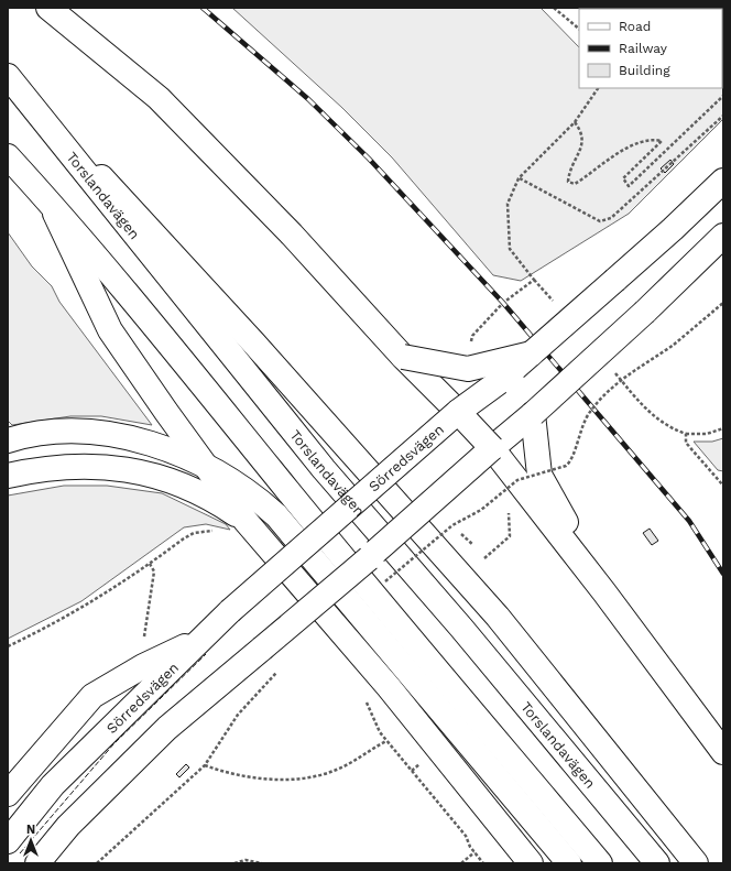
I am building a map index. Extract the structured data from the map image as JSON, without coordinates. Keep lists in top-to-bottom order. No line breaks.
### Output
{"streets":{"main road":["Torslandavägen","Sörredsvägen"]},"legend":["Road","Railway","Building"],"north":"top"}
